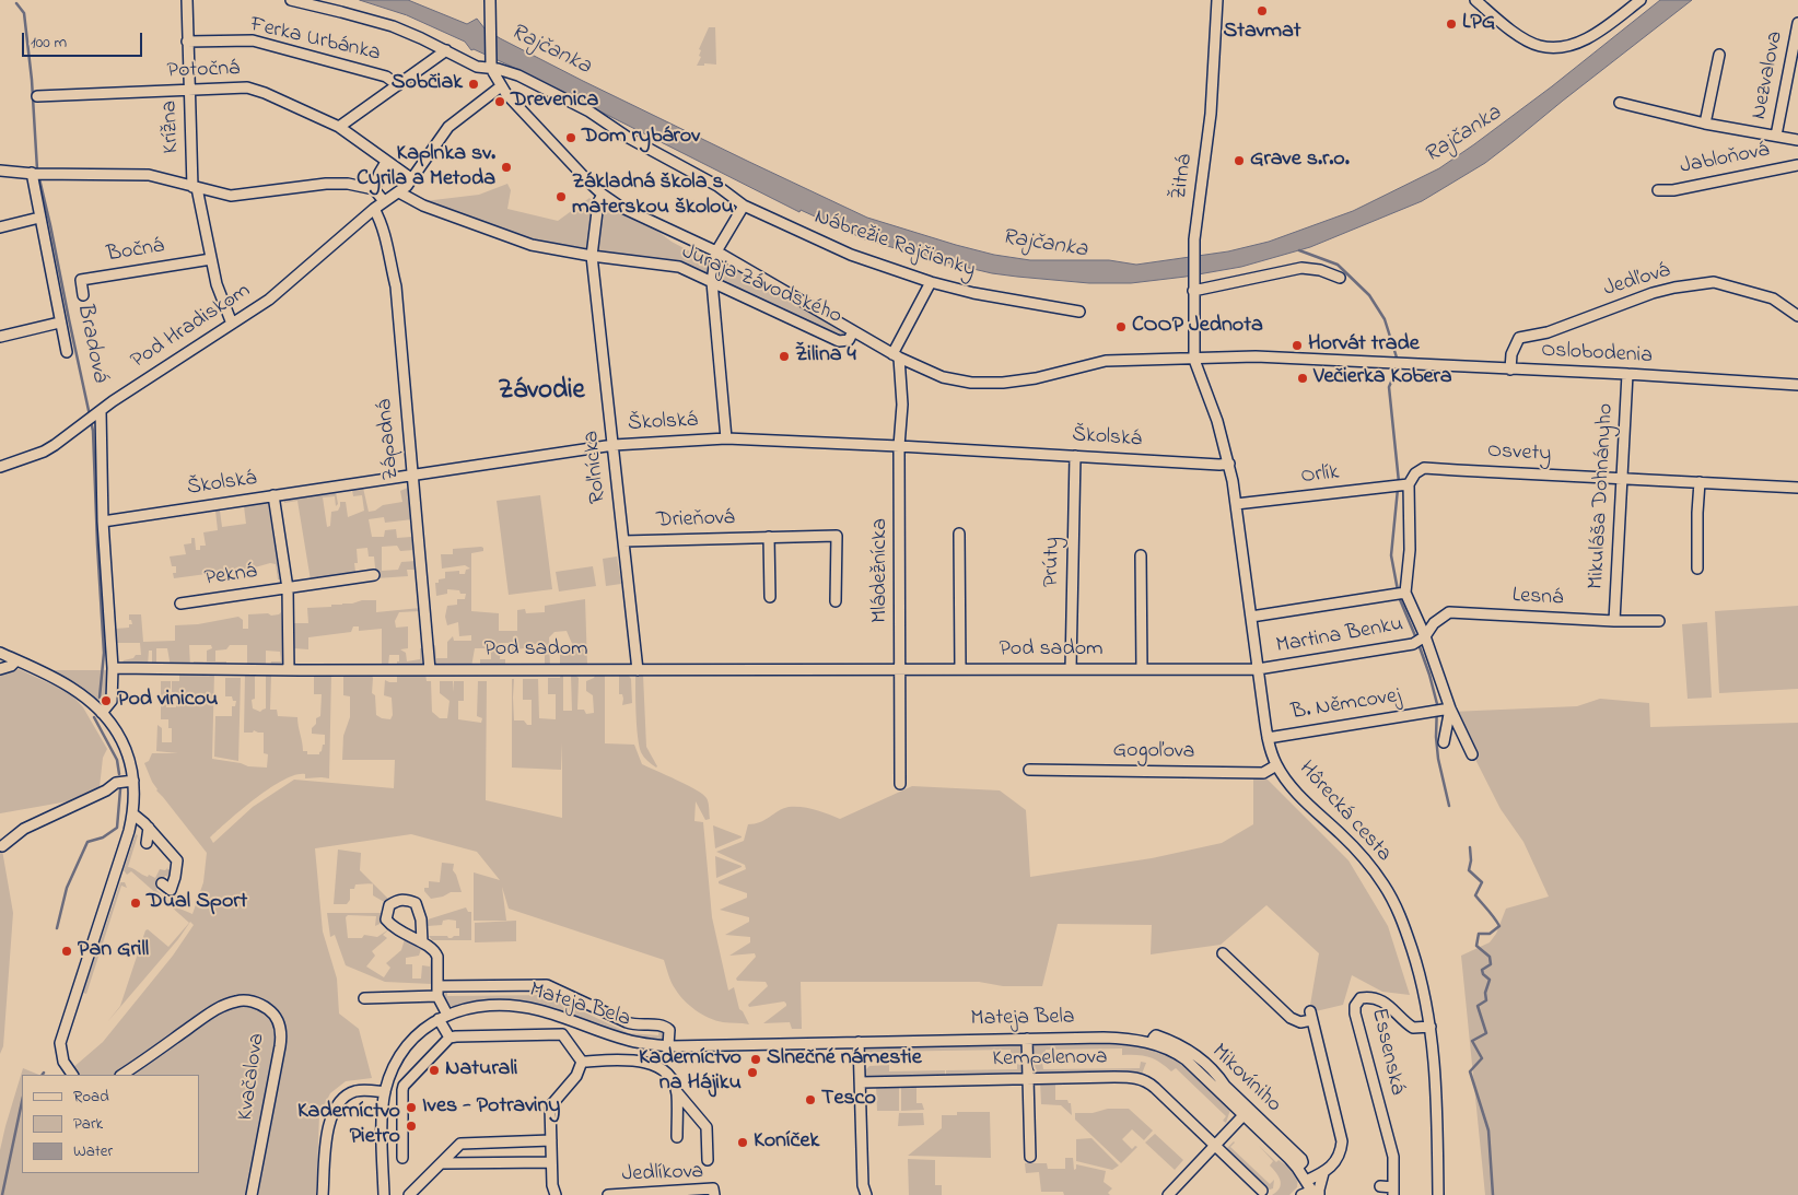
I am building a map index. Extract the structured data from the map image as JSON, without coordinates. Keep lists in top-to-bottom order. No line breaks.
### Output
{"streets":{"street":["Ferka Urbánka","Potočná","Nezvalova","Krížna","Jabloňová","Žitná","Nábrežie Rajčianky","Bočná","Jedľová","Juraja Závodského","Pod Hradiskom","Oslobodenia","Školská","Západná","Osvety","Roľnícka","Orlík","Mikuláša Dohnányho","Drieňová","Prúty","Mládežnícka","Pekná","Lesná","Martina Benku","Pod sadom","B. Němcovej","Gogoľova","Hôrecká cesta","Mateja Bela","Essenská","Kempelenova","Kvačalova","Mikovíniho","Jedlíkova"]},"crossings":[["Ferka Urbánka","Krížna"],["Potočná","Krížna"],["Potočná","Pod Hradiskom"],["Nezvalova","Jabloňová"],["Krížna","Bočná"],["Krížna","Pod Hradiskom"],["Žitná","Juraja Závodského"],["Žitná","Hôrecká cesta"],["Nábrežie Rajčianky","Juraja Závodského"],["Jedľová","Oslobodenia"],["Juraja Závodského","Pod Hradiskom"],["Juraja Závodského","Oslobodenia"],["Juraja Závodského","Roľnícka"],["Juraja Závodského","Mládežnícka"],["Juraja Závodského","Hôrecká cesta"],["Pod Hradiskom","Západná"],["Oslobodenia","Mikuláša Dohnányho"],["Školská","Západná"],["Školská","Roľnícka"],["Školská","Prúty"],["Školská","Mládežnícka"],["Školská","Pekná"],["Školská","Hôrecká cesta"],["Západná","Pod sadom"],["Osvety","Orlík"],["Osvety","Mikuláša Dohnányho"],["Roľnícka","Drieňová"],["Roľnícka","Pod sadom"],["Orlík","Hôrecká cesta"],["Mikuláša Dohnányho","Lesná"],["Prúty","Pod sadom"],["Mládežnícka","Pod sadom"],["Pekná","Pod sadom"],["Lesná","Martina Benku"],["Martina Benku","Pod sadom"],["Martina Benku","Hôrecká cesta"],["Pod sadom","Hôrecká cesta"],["B. Němcovej","Hôrecká cesta"],["Gogoľova","Hôrecká cesta"],["Hôrecká cesta","Essenská"],["Mateja Bela","Mikovíniho"]],"districts":["Závodie"],"water":["Rajčanka","Bradová"],"places":["Stavmat","LPG","Sobčiak","Drevenica","Dom rybárov","Grave s.r.o.","Kaplnka sv. Cyrila a Metoda","Základná škola s materskou školou","COOP Jednota","Horvát trade","Žilina 4","Večierka Kobera","Pod vinicou","Dual Sport","Pan Grill","Slnečné námestie","Naturali","Kaderníctvo na Hájiku","Tesco","Ives - Potraviny","Kaderníctvo Pietro","Koníček"],"legend":["Road","Park","Water"],"scale_bar":"100 m"}
